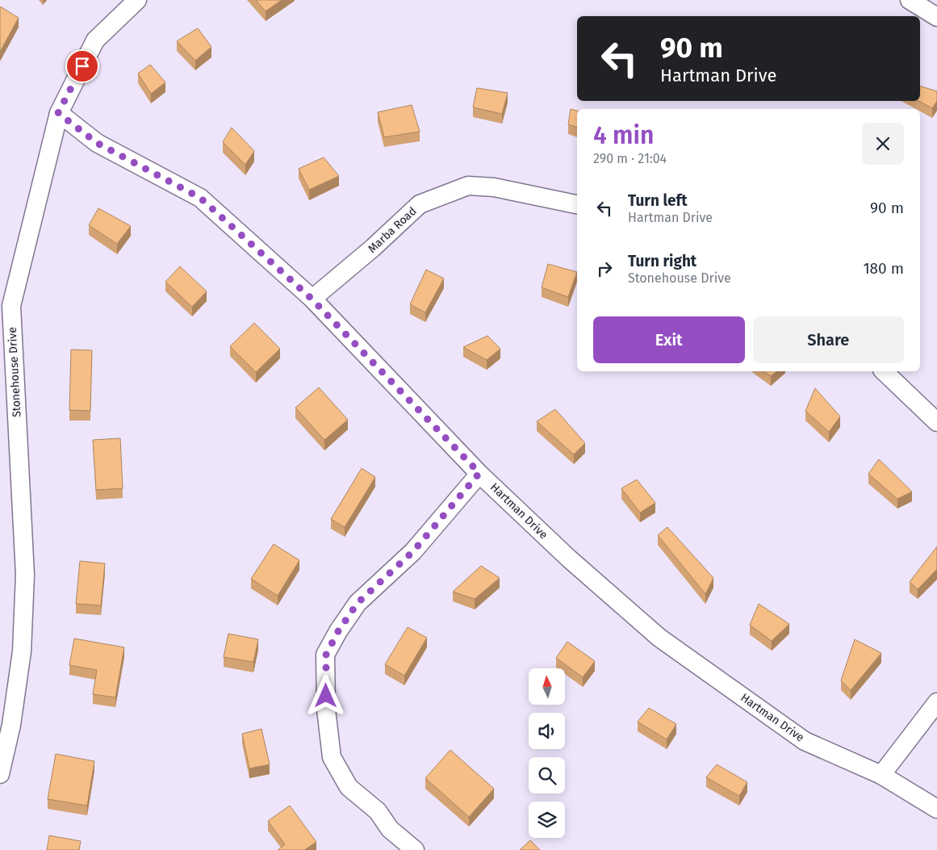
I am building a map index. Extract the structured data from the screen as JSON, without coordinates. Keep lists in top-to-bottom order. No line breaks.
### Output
{"streets":{"street":["Marba Road","Stonehouse Drive","Hartman Drive"]},"crossings":[["Marba Road","Hartman Drive"],["Stonehouse Drive","Hartman Drive"]],"north":"top","page":{"turn":["90 m","Hartman Drive"],"heading":["4 min","290 m · 21:04"],"list":[{"name":"Turn left","note":"Hartman Drive","value":"90 m"},{"name":"Turn right","note":"Stonehouse Drive","value":"180 m"}],"buttons":["Exit","Share"]}}
